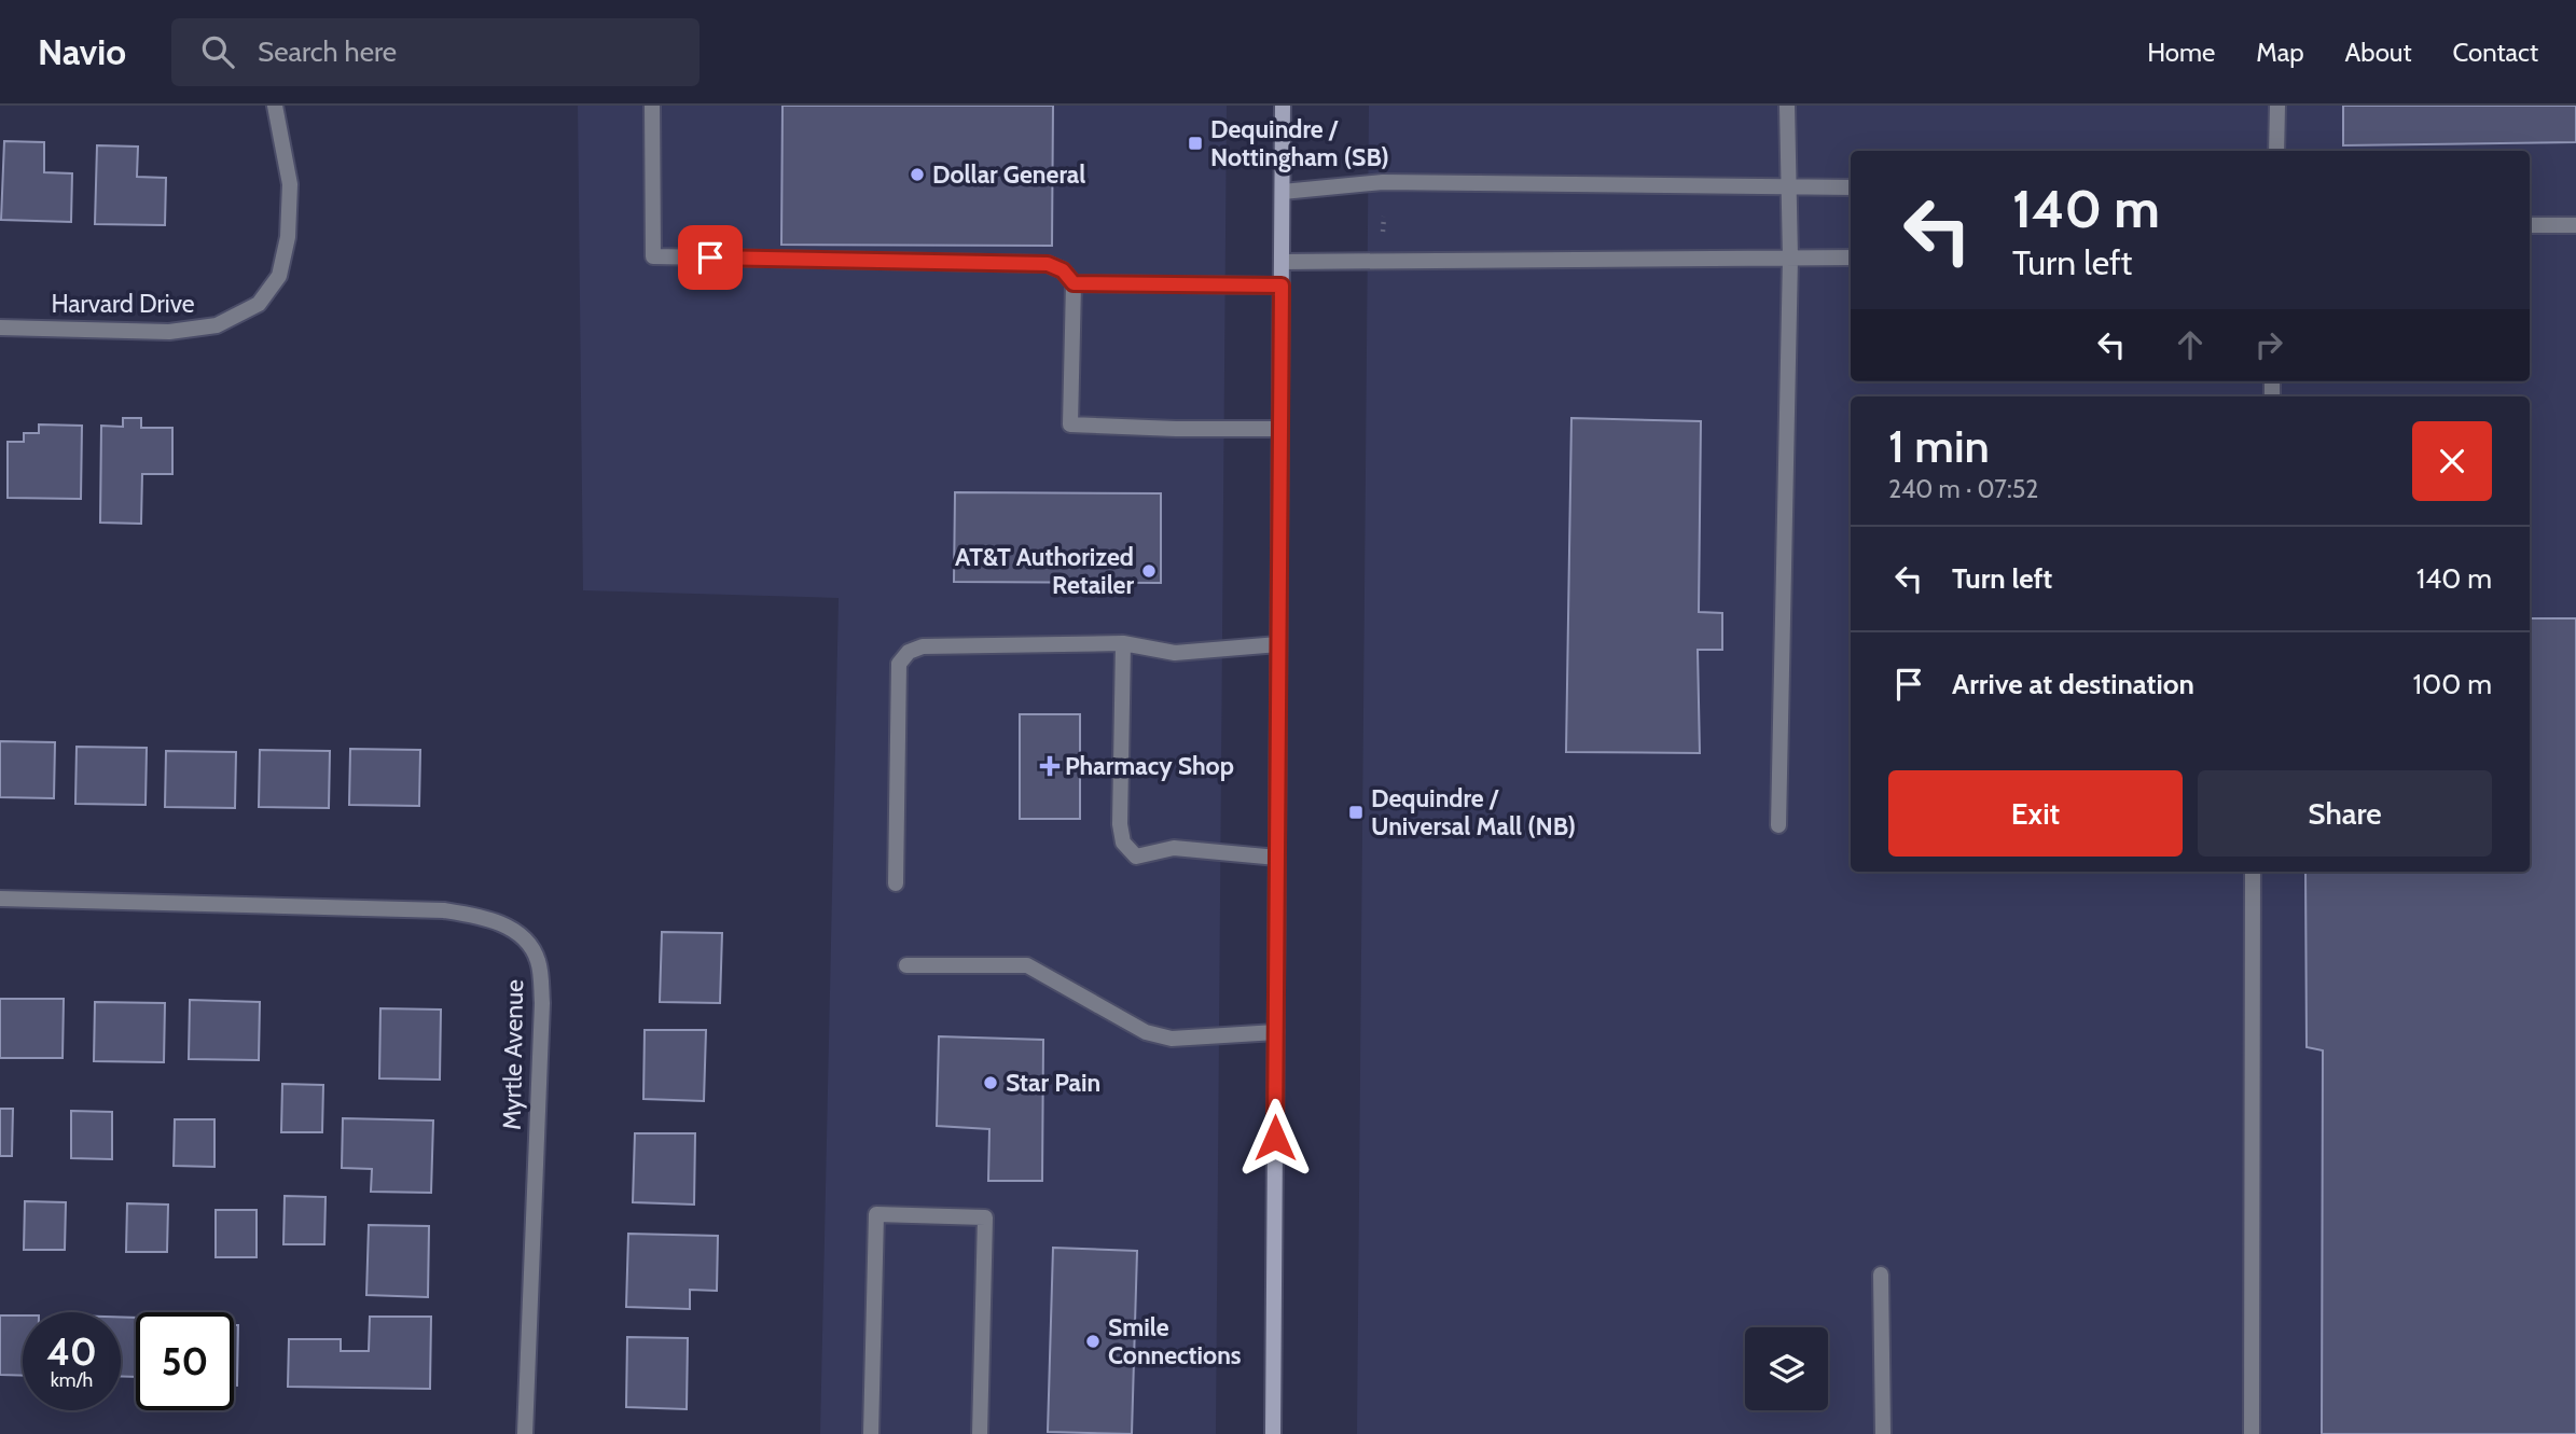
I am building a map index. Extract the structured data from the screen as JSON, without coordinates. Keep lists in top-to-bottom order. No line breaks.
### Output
{"streets":{"street":["Harvard Drive","Myrtle Avenue"]},"places":{"transit":["Dequindre / Nottingham (SB)","Dequindre / Universal Mall (NB)"],"other":["Dollar General","AT&T Authorized Retailer","Star Pain","Smile Connections"],"health":["Pharmacy Shop"]},"page":{"header":"Navio","search":"Search here","nav":["Home","Map","About","Contact"],"turn":["140 m","Turn left"],"heading":["1 min","240 m · 07:52"],"list":[{"name":"Turn left","value":"140 m"},{"name":"Arrive at destination","value":"100 m"}],"buttons":["Exit","Share"],"speed":"40 km/h","limit":"50"}}
